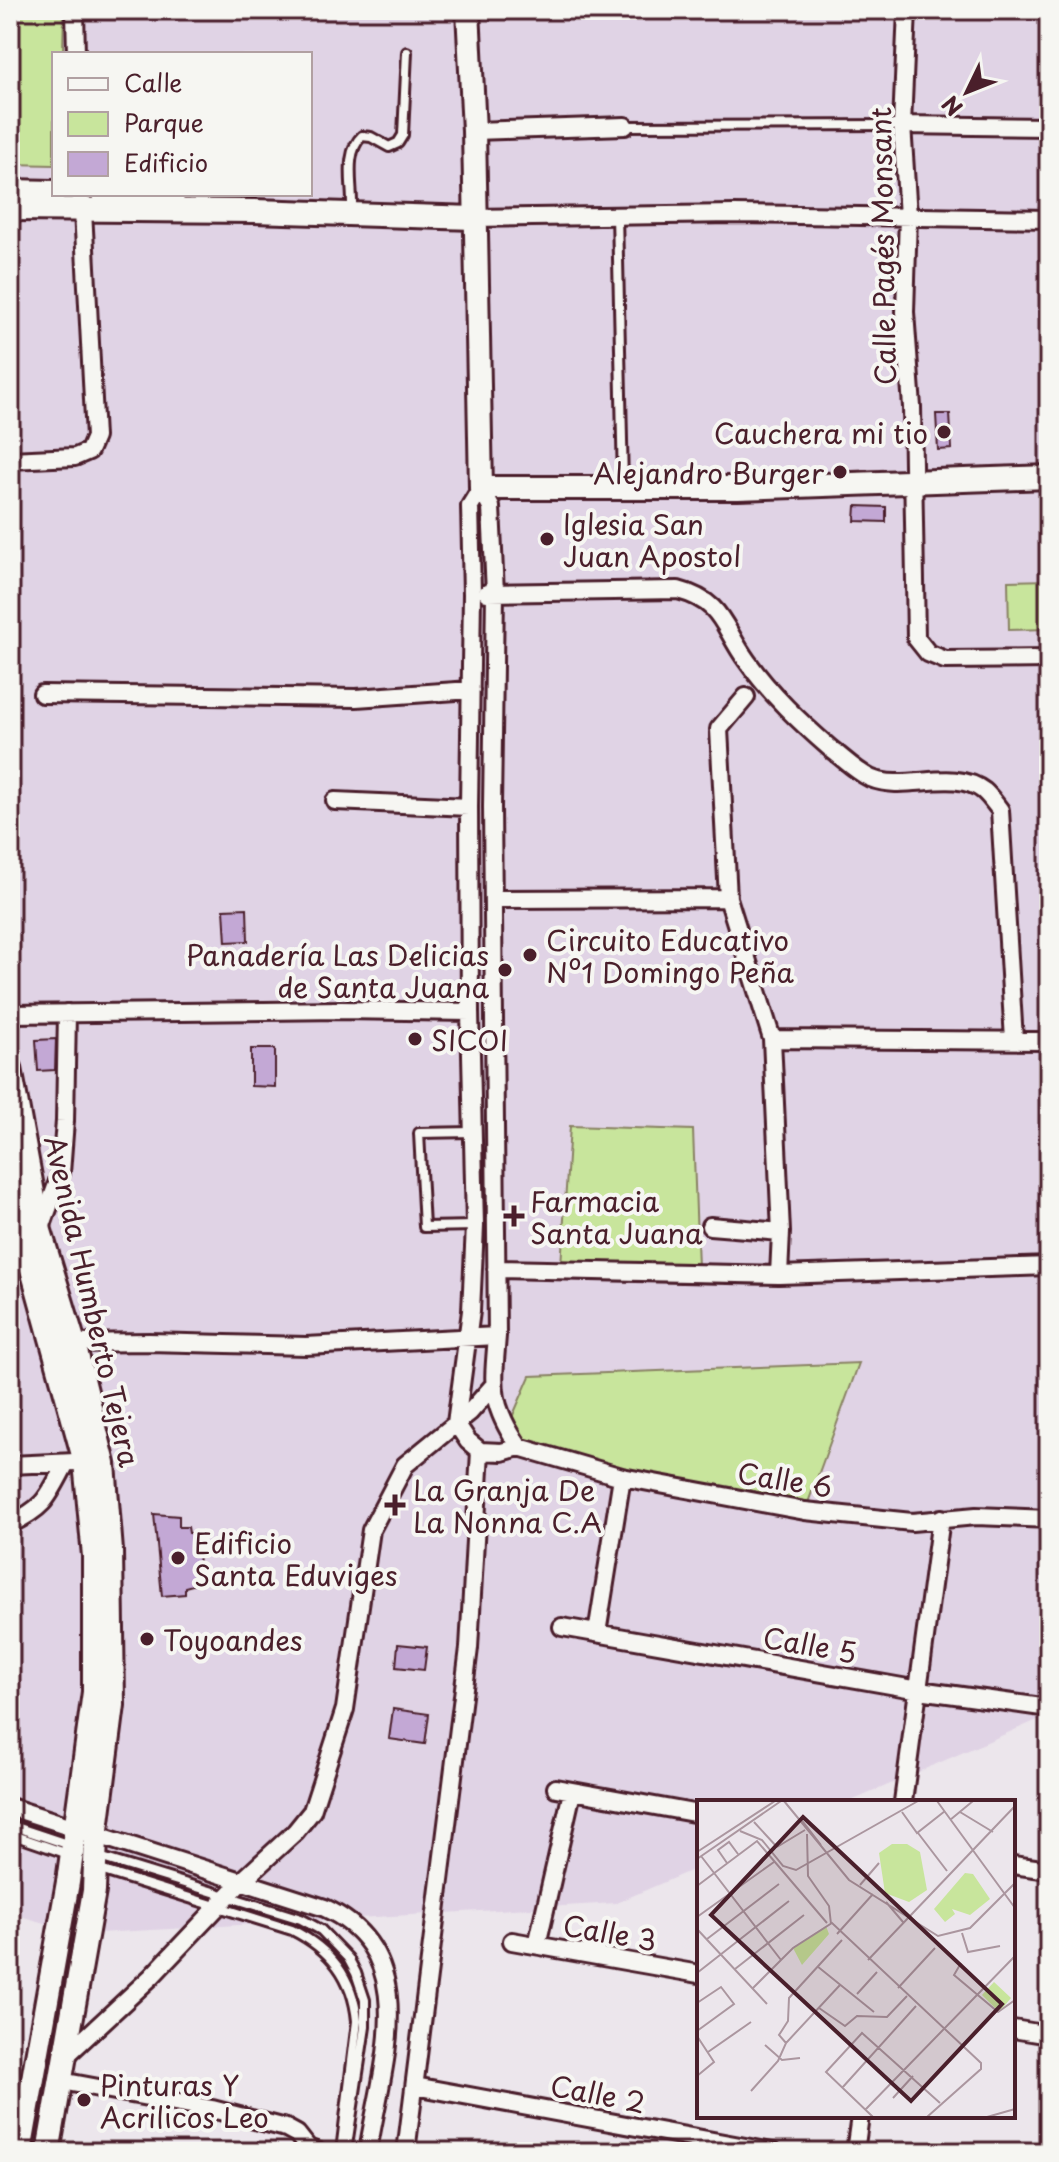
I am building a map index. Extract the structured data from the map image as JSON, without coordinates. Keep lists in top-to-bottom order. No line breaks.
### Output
{"streets":{"street":["Calle Pagés Monsant","Avenida Humberto Tejera","Calle 6","Calle 5","Calle 3","Calle 2"]},"places":{"other":["Cauchera mi tio","Alejandro Burger","Iglesia San Juan Apostol","Circuito Educativo Nº1 Domingo Peña","Panadería Las Delicias de Santa Juana","SICOI","Edificio Santa Eduviges","Toyoandes","Pinturas Y Acrilicos Leo"],"health":["Farmacia Santa Juana","La Granja De La Nonna C.A"]},"legend":["Calle","Parque","Edificio"],"north":"bottom left"}
